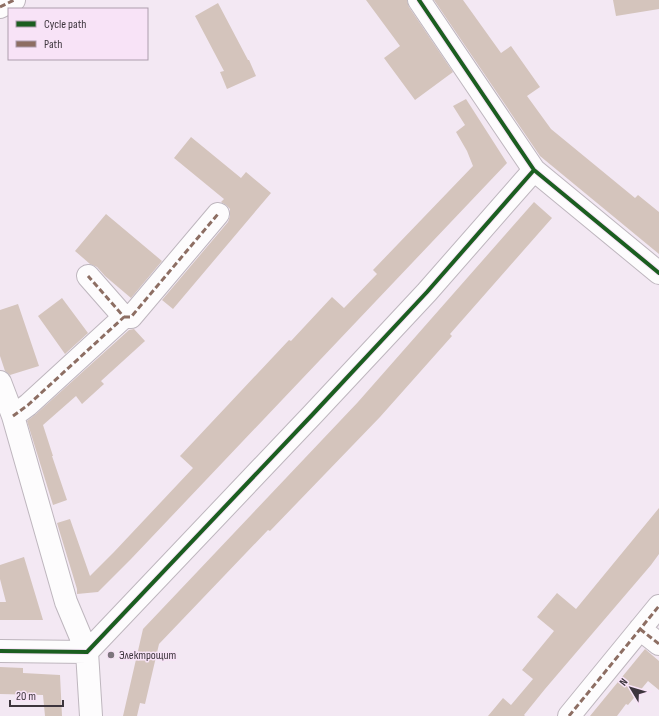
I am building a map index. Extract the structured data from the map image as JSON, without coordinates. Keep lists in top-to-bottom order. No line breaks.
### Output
{"places":["Электрощит"],"legend":["Cycle path","Path"],"scale_bar":"20 m","north":"top left"}
